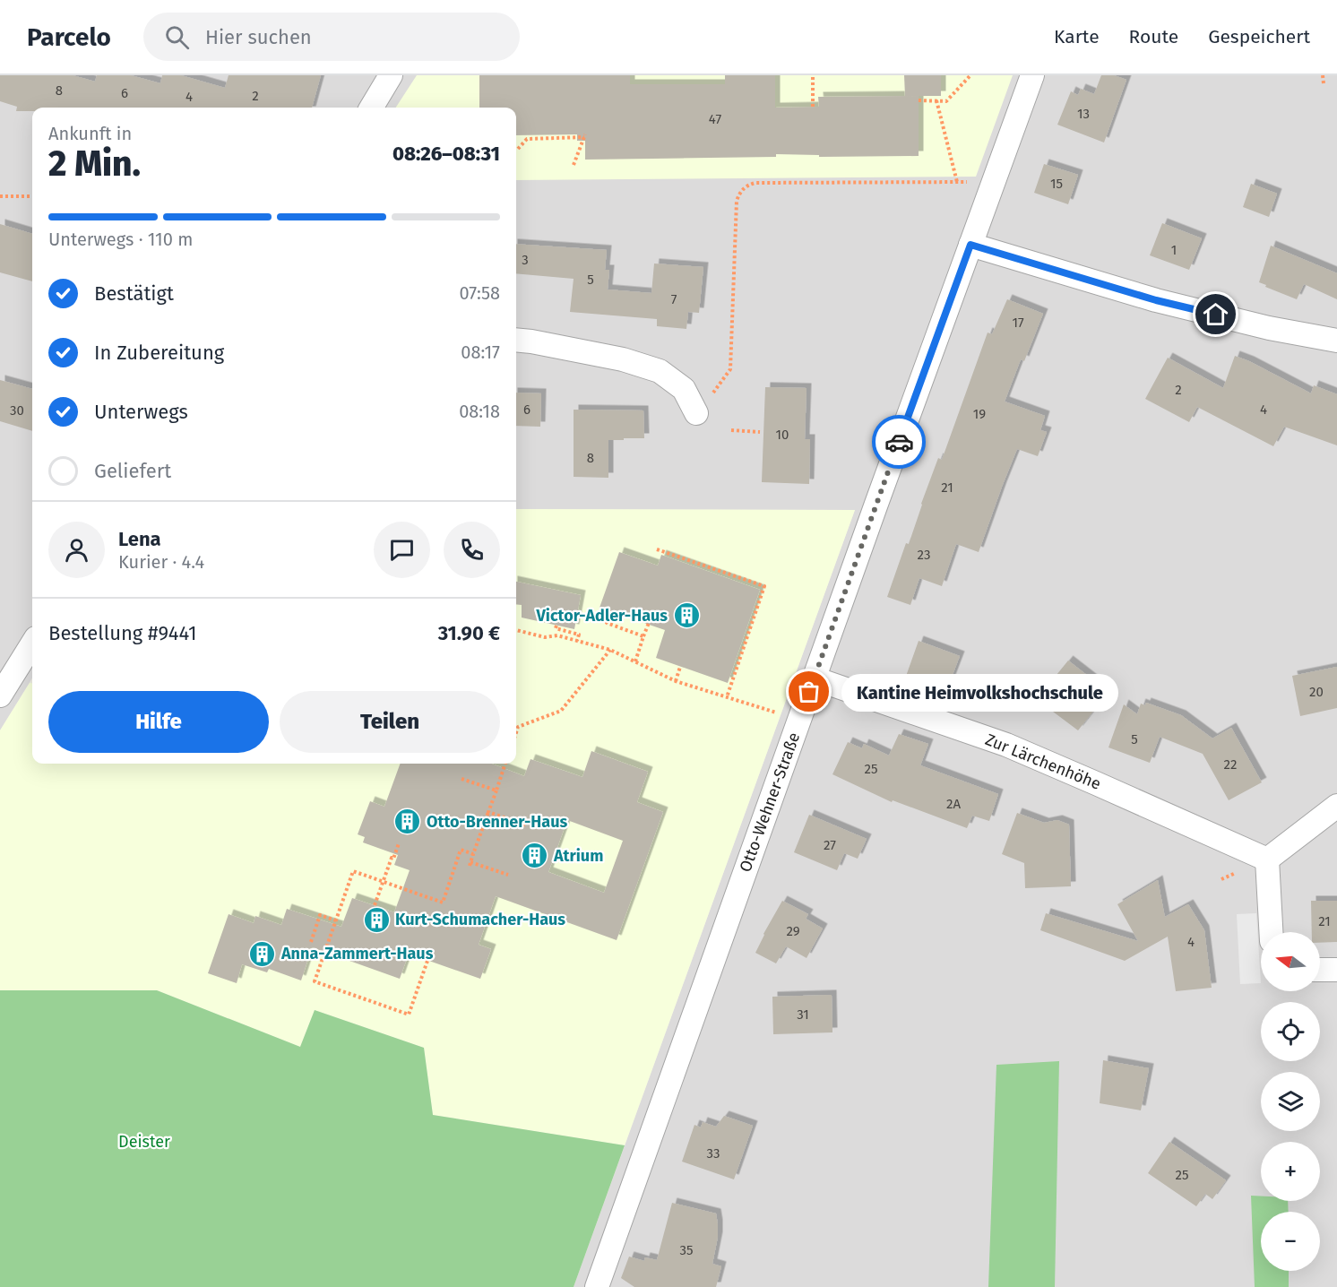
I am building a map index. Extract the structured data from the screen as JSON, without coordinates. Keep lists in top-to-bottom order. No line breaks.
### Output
{"streets":{"street":["Zur Lärchenhöhe","Otto-Wehner-Straße"]},"crossings":[["Zur Lärchenhöhe","Otto-Wehner-Straße"]],"parks":["Deister"],"places":{"building":["Victor-Adler-Haus","Otto-Brenner-Haus","Atrium","Kurt-Schumacher-Haus","Anna-Zammert-Haus"],"other":["Kantine Heimvolkshochschule"]},"house_numbers":["8","6","2","4","13","47","15","1","3","5","7","17","2","6","4","30","19","10","8","21","23","20","5","22","25","2A","27","21","29","4","31","33","25","35"],"north":"left","page":{"header":"Parcelo","search":"Hier suchen","nav":["Karte","Route","Gespeichert"],"heading":["2 Min.","Ankunft in","08:26–08:31"],"panel":["Lena","Kurier · 4.4","Bestellung #9441","31.90 €"],"bar":"Unterwegs · 110 m","list":[["Bestätigt","07:58"],["In Zubereitung","08:17"],["Unterwegs","08:18"],"Geliefert"],"bubble":"Kantine Heimvolkshochschule","buttons":["Hilfe","Teilen"],"map_buttons":["+","−"]}}
